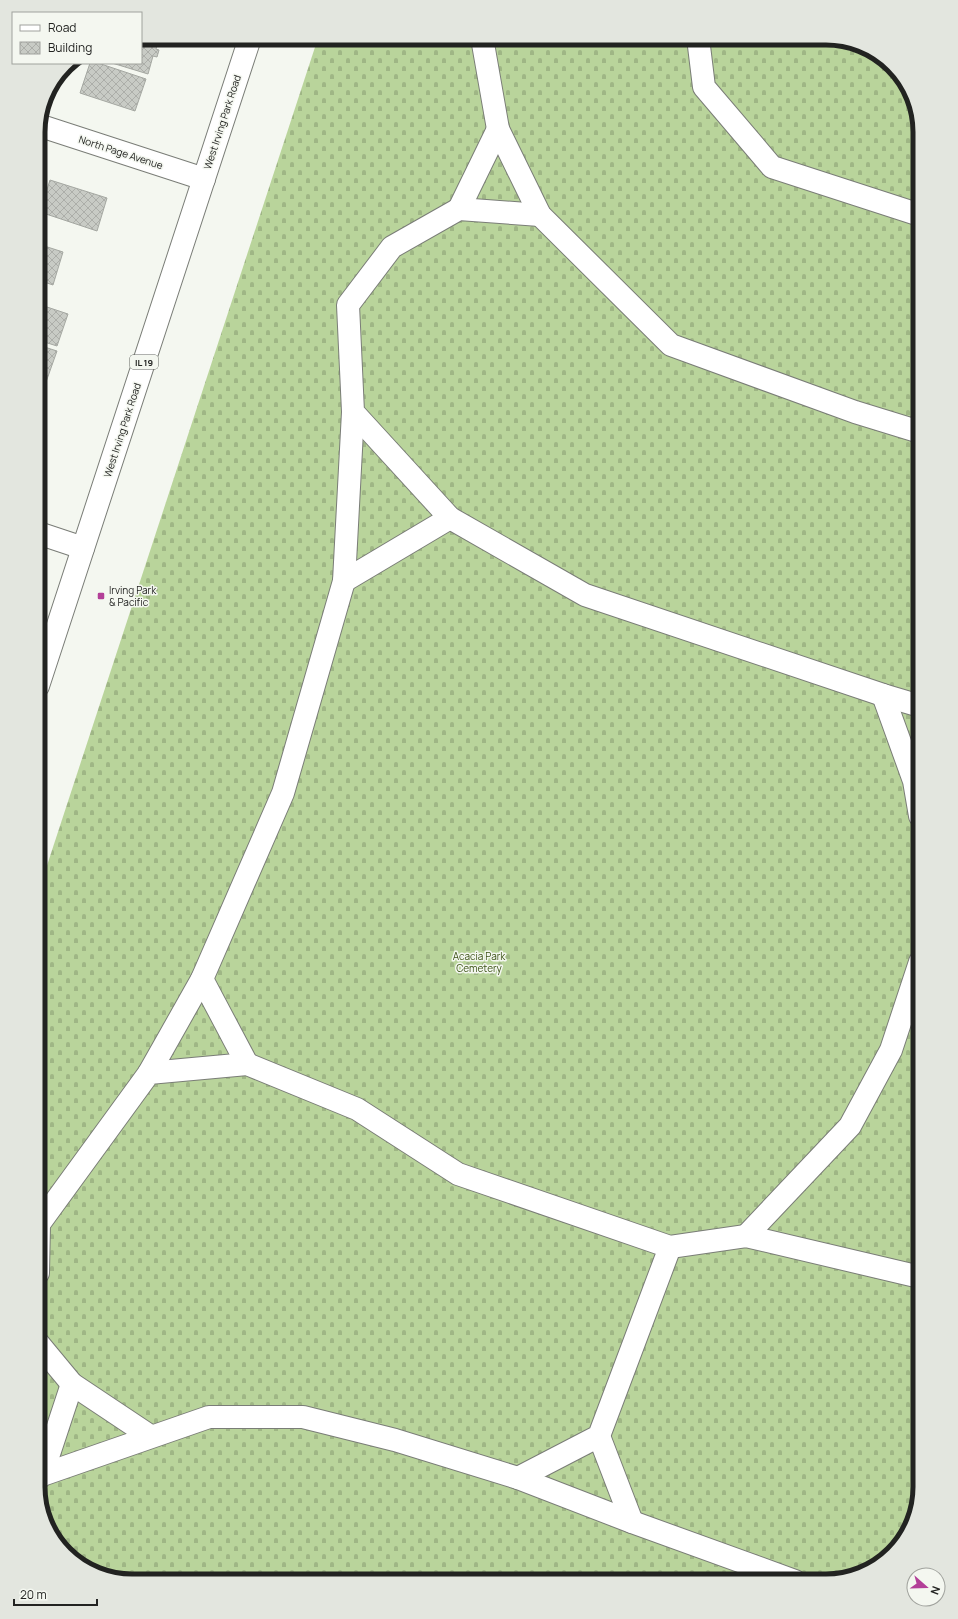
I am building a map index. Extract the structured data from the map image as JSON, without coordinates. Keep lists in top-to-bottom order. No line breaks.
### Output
{"streets":{"main road":["West Irving Park Road","North Page Avenue","IL 19"]},"crossings":[["West Irving Park Road","North Page Avenue"]],"parks":["Acacia Park Cemetery"],"places":{"transit":["Irving Park & Pacific"]},"legend":["Road","Building"],"scale_bar":"20 m","north":"right"}
